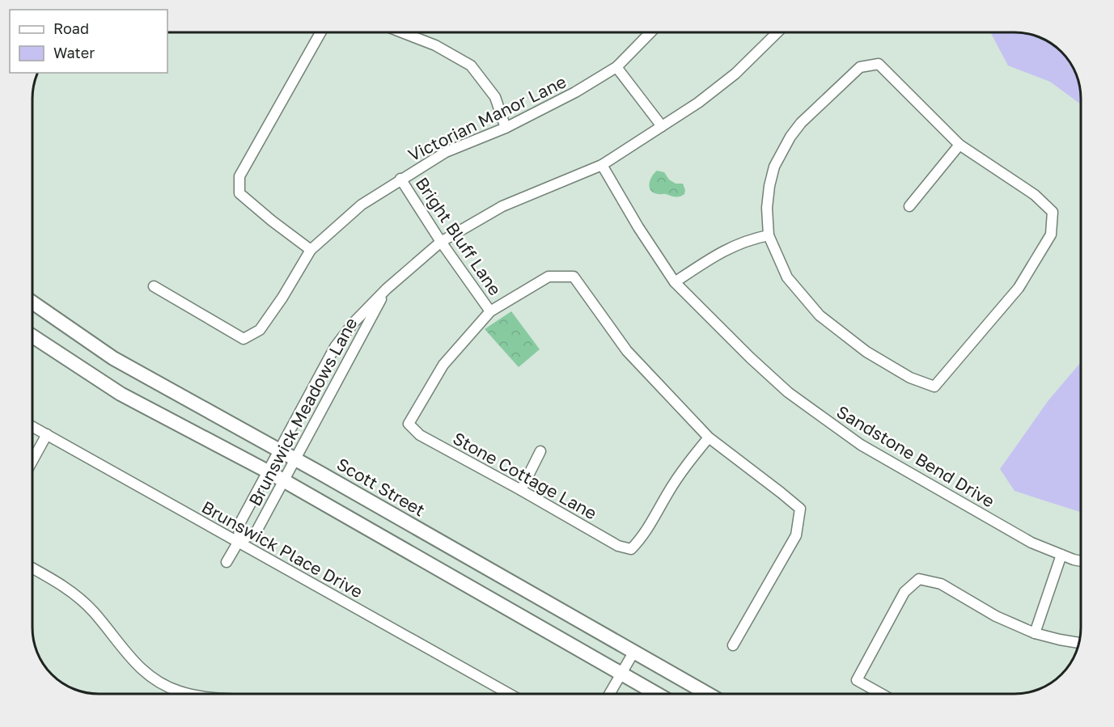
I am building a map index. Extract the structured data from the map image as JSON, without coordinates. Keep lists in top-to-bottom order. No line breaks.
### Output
{"streets":{"main road":["Scott Street"],"street":["Victorian Manor Lane","Bright Bluff Lane","Brunswick Meadows Lane","Sandstone Bend Drive","Stone Cottage Lane","Brunswick Place Drive"]},"crossings":[["Victorian Manor Lane","Bright Bluff Lane"],["Bright Bluff Lane","Brunswick Meadows Lane"],["Bright Bluff Lane","Stone Cottage Lane"],["Brunswick Meadows Lane","Sandstone Bend Drive"],["Brunswick Meadows Lane","Scott Street"],["Brunswick Meadows Lane","Brunswick Place Drive"]],"legend":["Road","Water"]}
